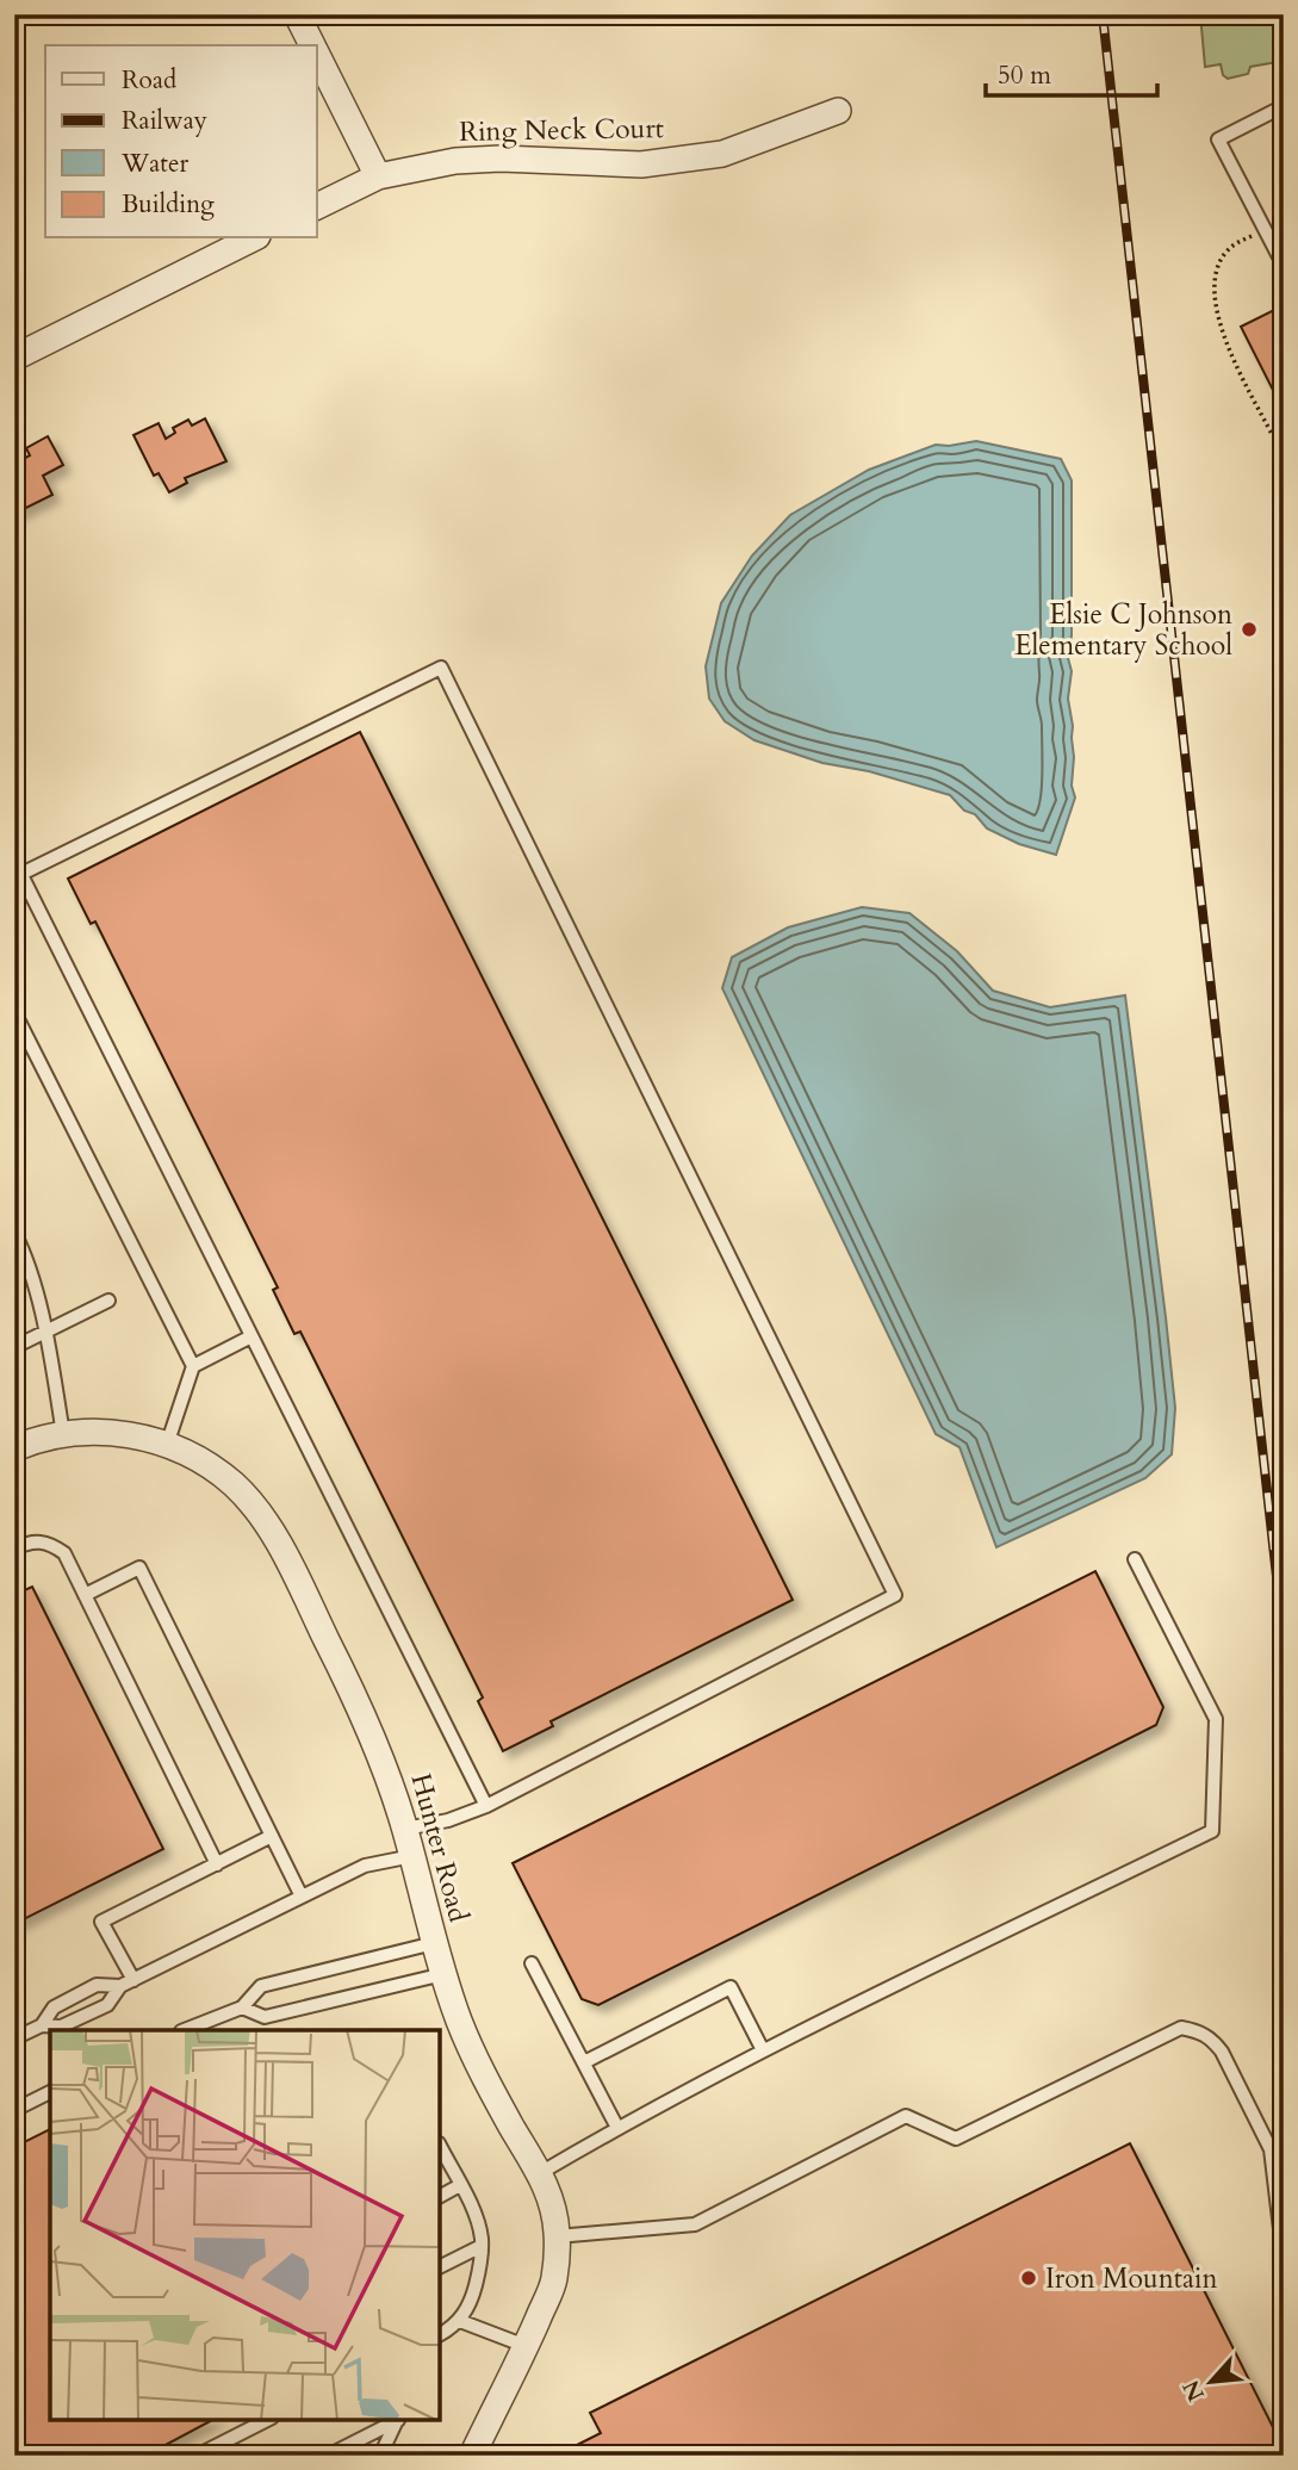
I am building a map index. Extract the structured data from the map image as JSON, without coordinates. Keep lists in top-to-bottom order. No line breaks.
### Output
{"streets":{"street":["Ring Neck Court","Hunter Road"]},"places":["Elsie C Johnson Elementary School","Iron Mountain"],"legend":["Road","Railway","Water","Building"],"scale_bar":"50 m","north":"bottom left"}
